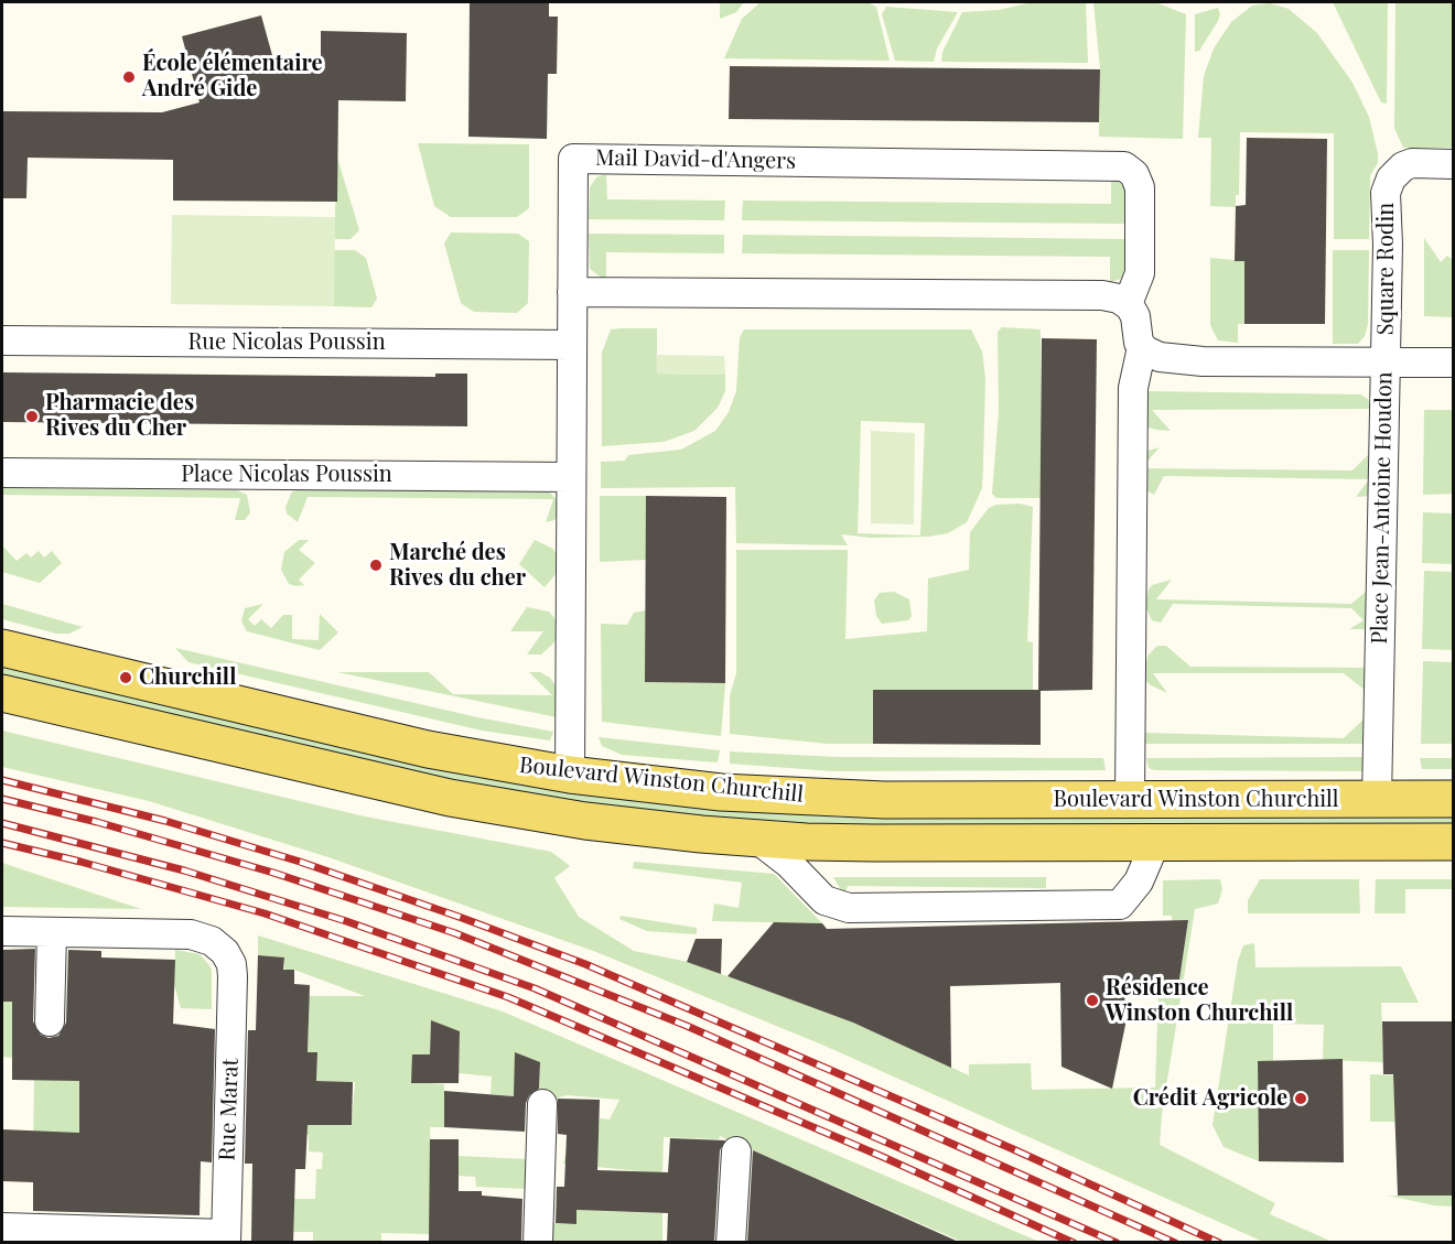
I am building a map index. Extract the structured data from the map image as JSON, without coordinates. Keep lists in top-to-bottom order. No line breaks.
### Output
{"streets":{"main road":["Boulevard Winston Churchill"],"street":["Mail David-d'Angers","Square Rodin","Rue Nicolas Poussin","Place Nicolas Poussin","Place Jean-Antoine Houdon","Rue Marat"]},"crossings":[["Square Rodin","Place Jean-Antoine Houdon"],["Place Jean-Antoine Houdon","Boulevard Winston Churchill"]],"places":["École élémentaire André Gide","Pharmacie des Rives du Cher","Marché des Rives du cher","Churchill","Résidence Winston Churchill","Crédit Agricole"]}
